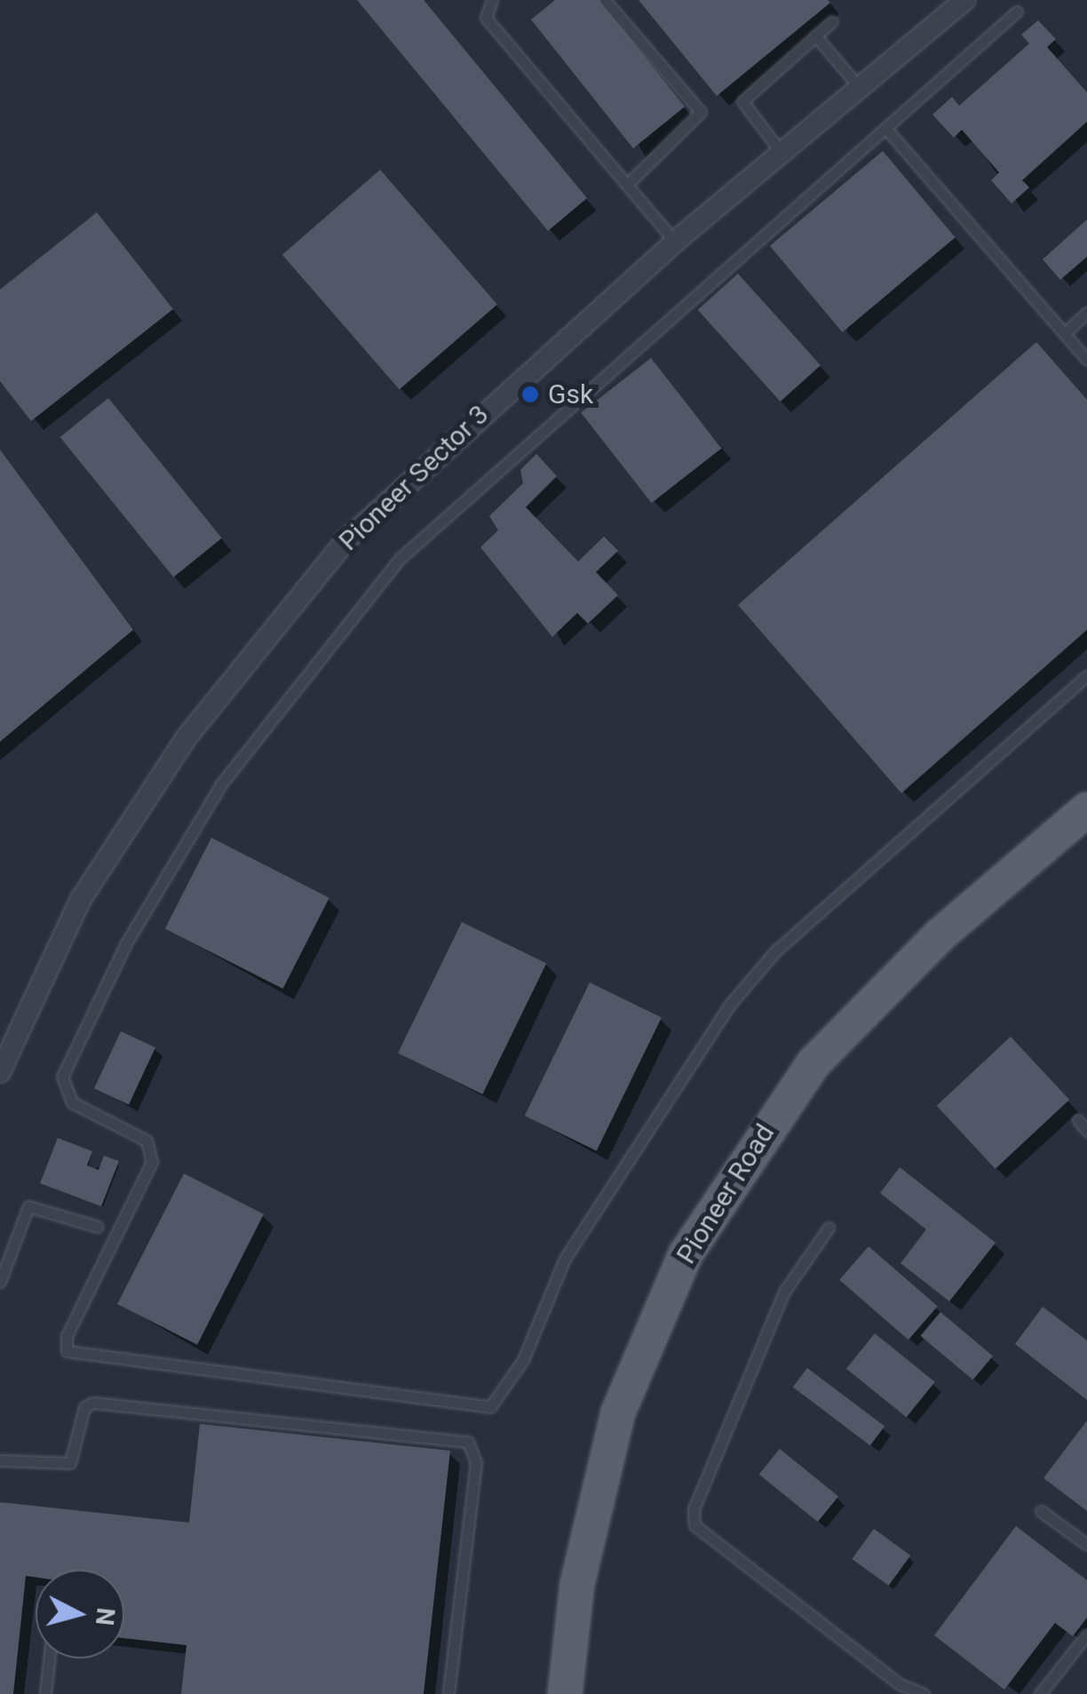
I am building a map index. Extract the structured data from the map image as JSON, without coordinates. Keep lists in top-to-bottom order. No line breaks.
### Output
{"streets":{"main road":["Pioneer Road"],"street":["Pioneer Sector 3"]},"places":["Gsk"],"north":"right"}
